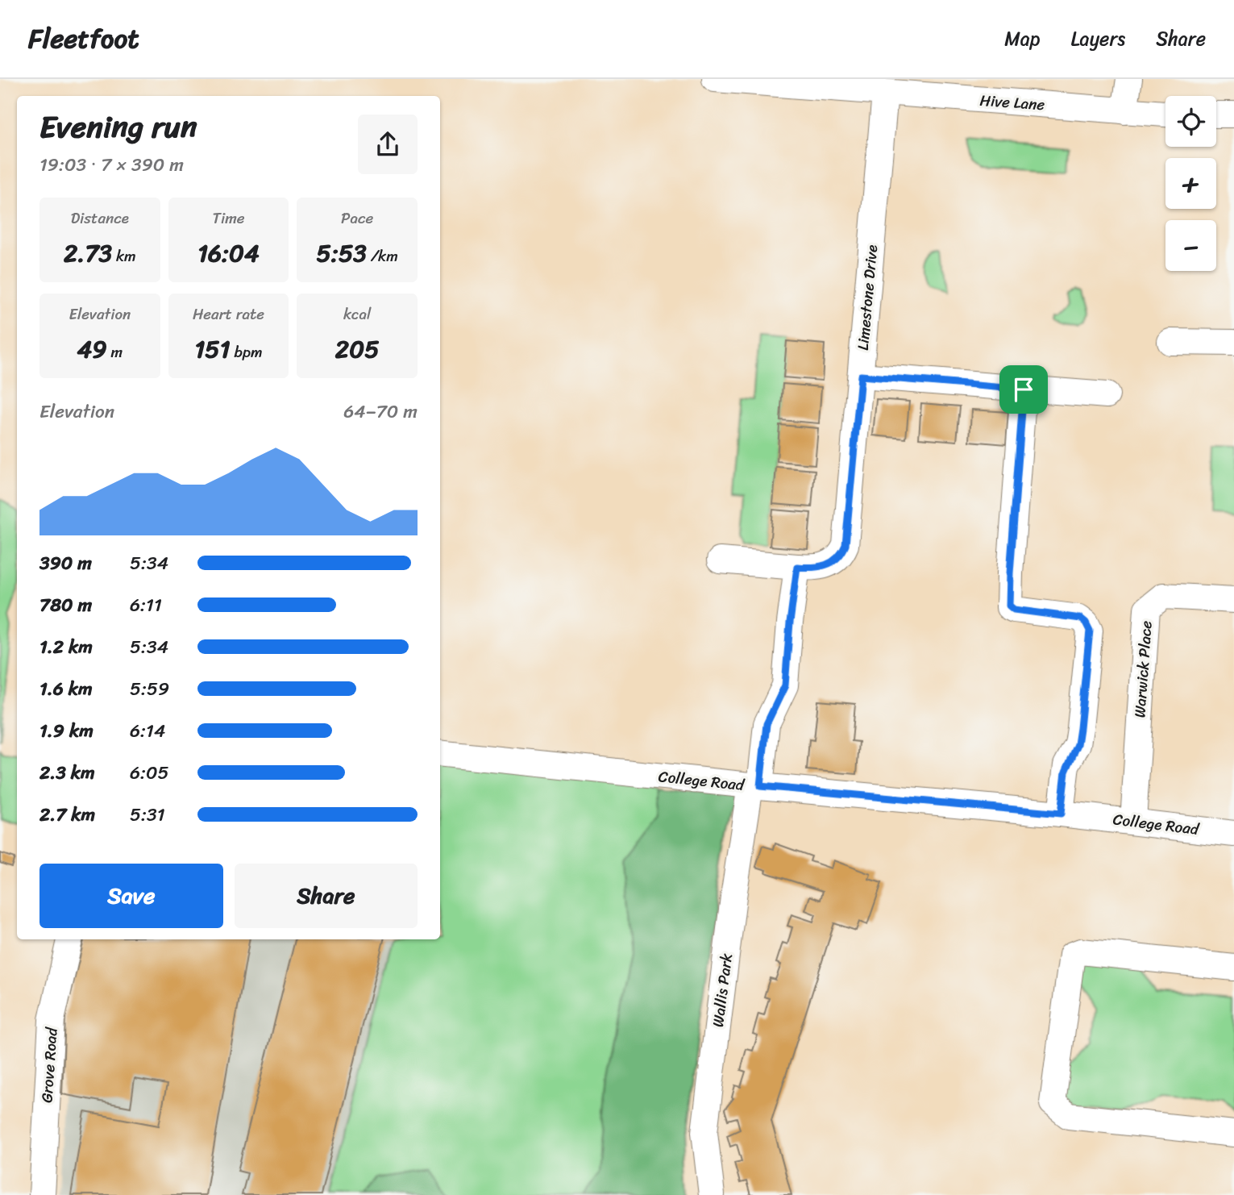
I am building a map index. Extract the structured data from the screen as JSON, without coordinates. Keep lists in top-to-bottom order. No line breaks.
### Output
{"streets":{"street":["Hive Lane","Limestone Drive","Warwick Place","College Road","Wallis Park","Grove Road"]},"crossings":[["Hive Lane","Limestone Drive"],["Limestone Drive","Wallis Park"],["Warwick Place","College Road"],["College Road","Wallis Park"]],"page":{"header":"Fleetfoot","nav":["Map","Layers","Share"],"map_buttons":["+","−"],"heading":["Evening run","19:03 · 7 × 390 m"],"stats":[["Distance","2.73 km"],["Time","16:04"],["Pace","5:53 /km"],["Elevation","49 m"],["Heart rate","151 bpm"],["kcal","205"]],"chart":["Elevation","64–70 m"],"list":[{"name":"390 m","note":"5:34"},{"name":"780 m","note":"6:11"},{"name":"1.2 km","note":"5:34"},{"name":"1.6 km","note":"5:59"},{"name":"1.9 km","note":"6:14"},{"name":"2.3 km","note":"6:05"},{"name":"2.7 km","note":"5:31"}],"buttons":["Save","Share"]}}
